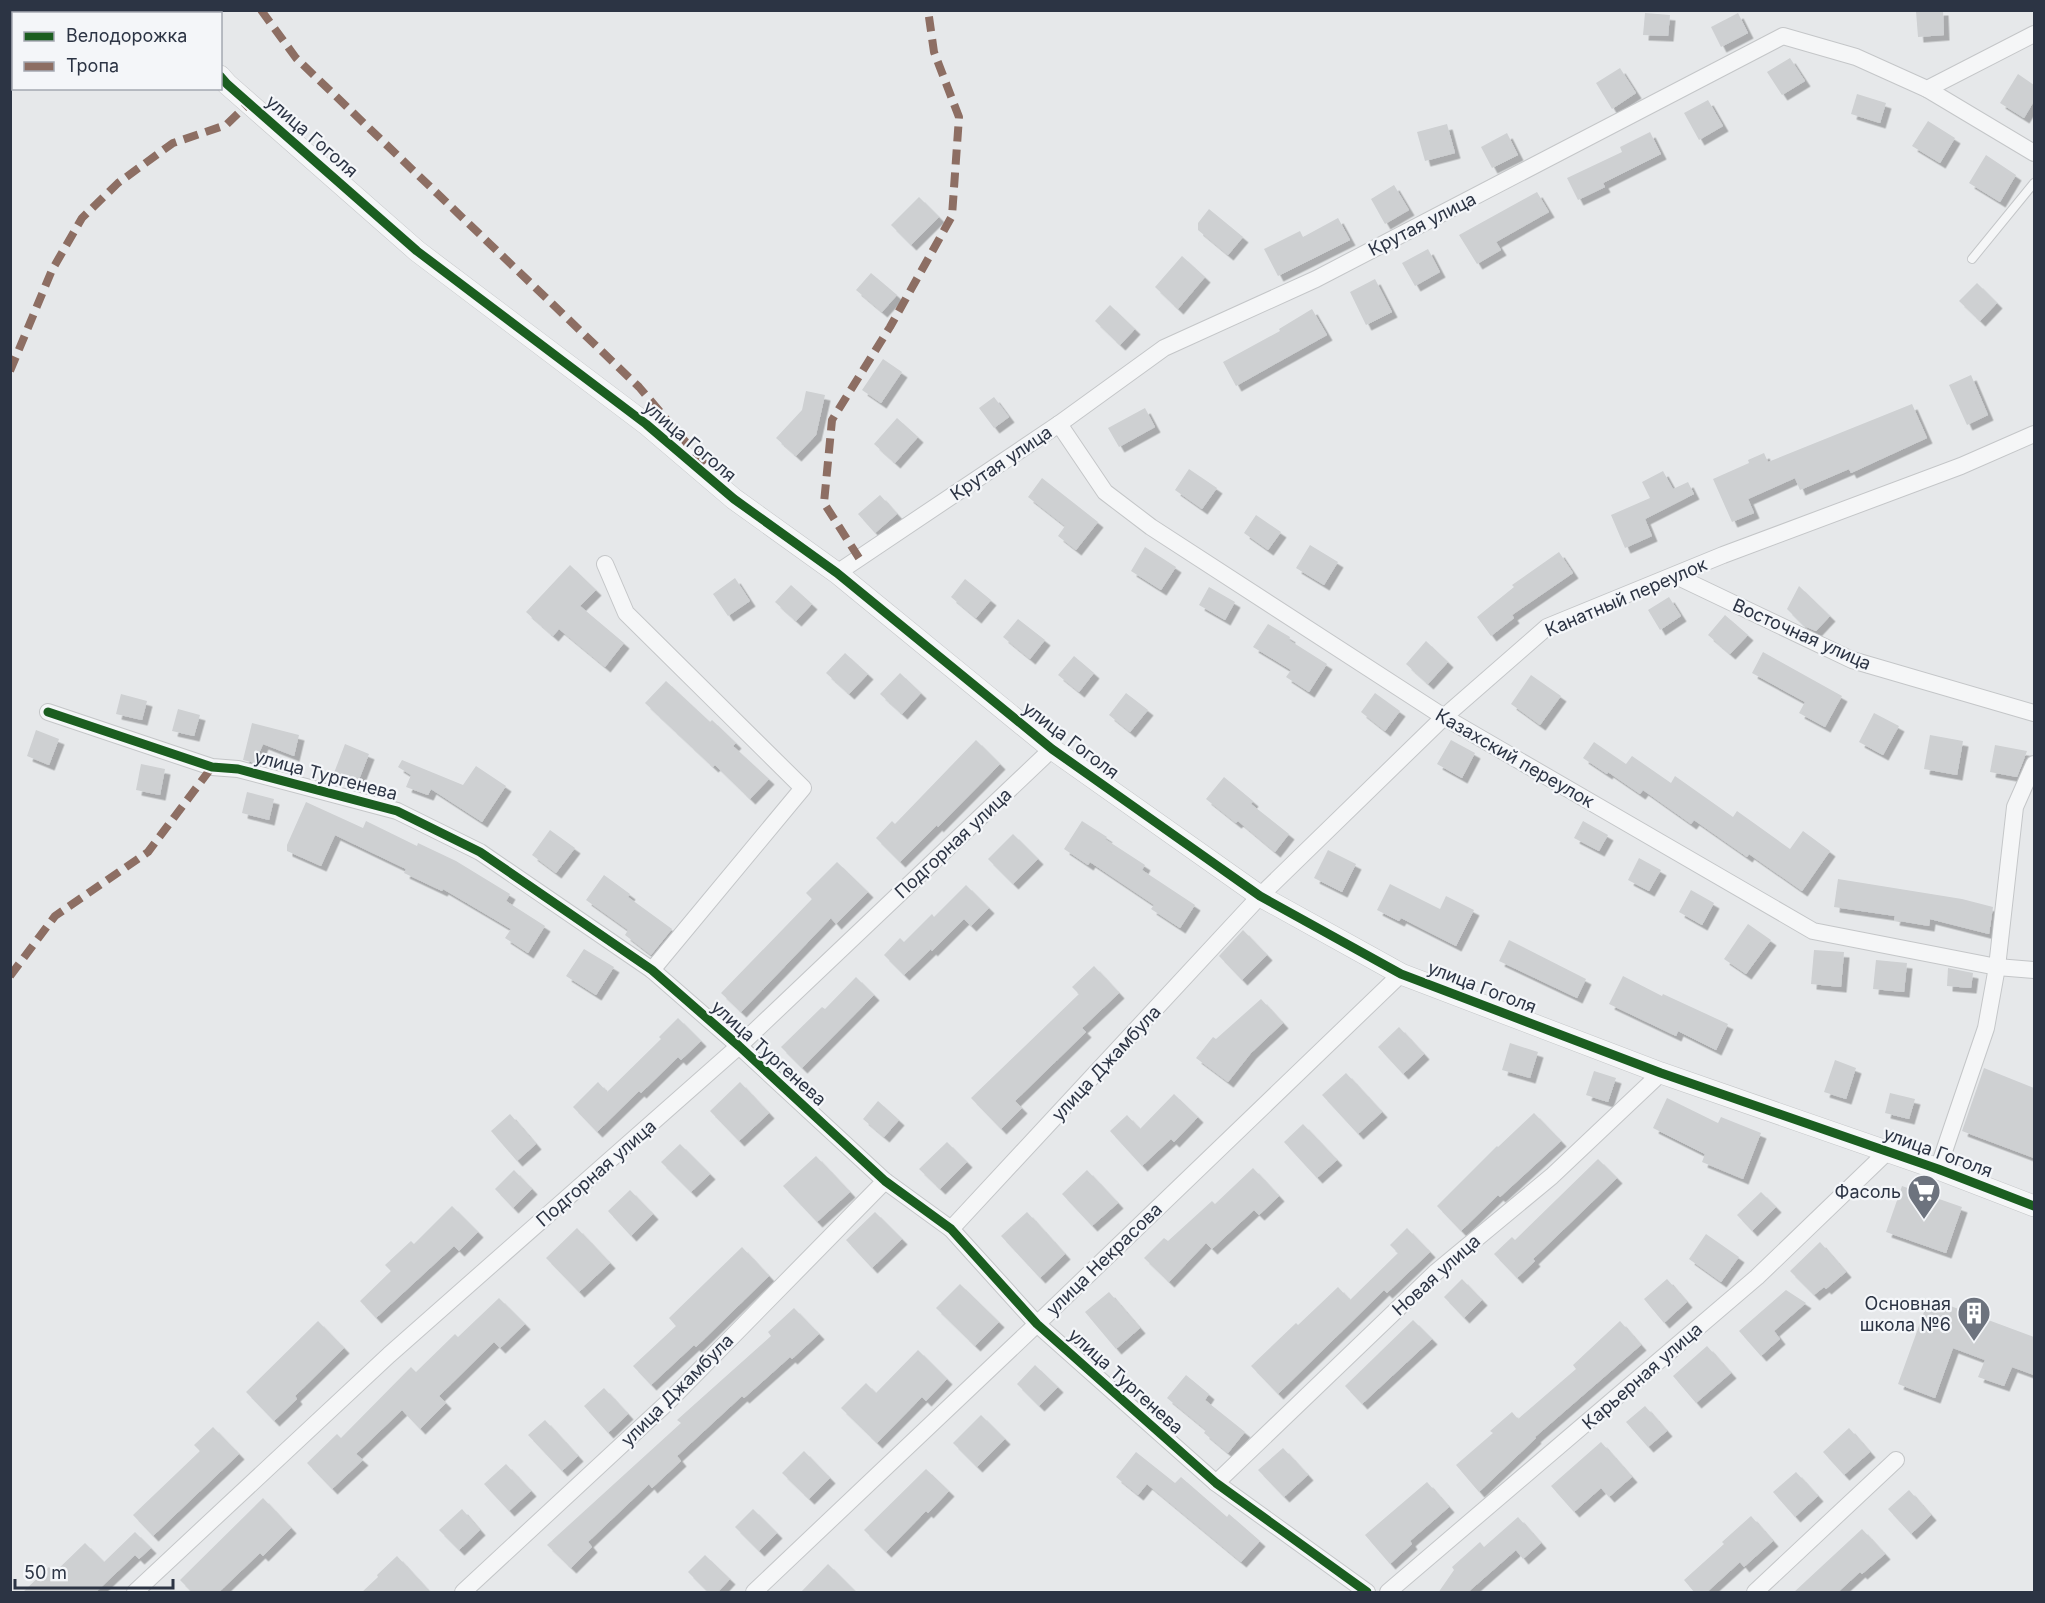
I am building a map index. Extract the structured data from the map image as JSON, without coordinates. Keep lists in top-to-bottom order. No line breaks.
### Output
{"streets":{"street":["улица Гоголя","Крутая улица","Канатный переулок","Восточная улица","Казахский переулок","улица Тургенева","Подгорная улица","улица Джамбула","улица Некрасова","Новая улица","Карьерная улица"]},"crossings":[["улица Гоголя","Крутая улица"],["улица Гоголя","Канатный переулок"],["улица Гоголя","Подгорная улица"],["улица Гоголя","улица Джамбула"],["улица Гоголя","улица Некрасова"],["улица Гоголя","Новая улица"],["улица Гоголя","Карьерная улица"],["Крутая улица","Казахский переулок"],["Канатный переулок","Восточная улица"],["Канатный переулок","Казахский переулок"],["Канатный переулок","улица Джамбула"],["улица Тургенева","Подгорная улица"],["улица Тургенева","улица Джамбула"],["улица Тургенева","улица Некрасова"],["улица Тургенева","Новая улица"]],"places":{"supermarket":["Фасоль"],"building":["Основная школа №6"]},"legend":["Велодорожка","Тропа"],"scale_bar":"50 m"}
